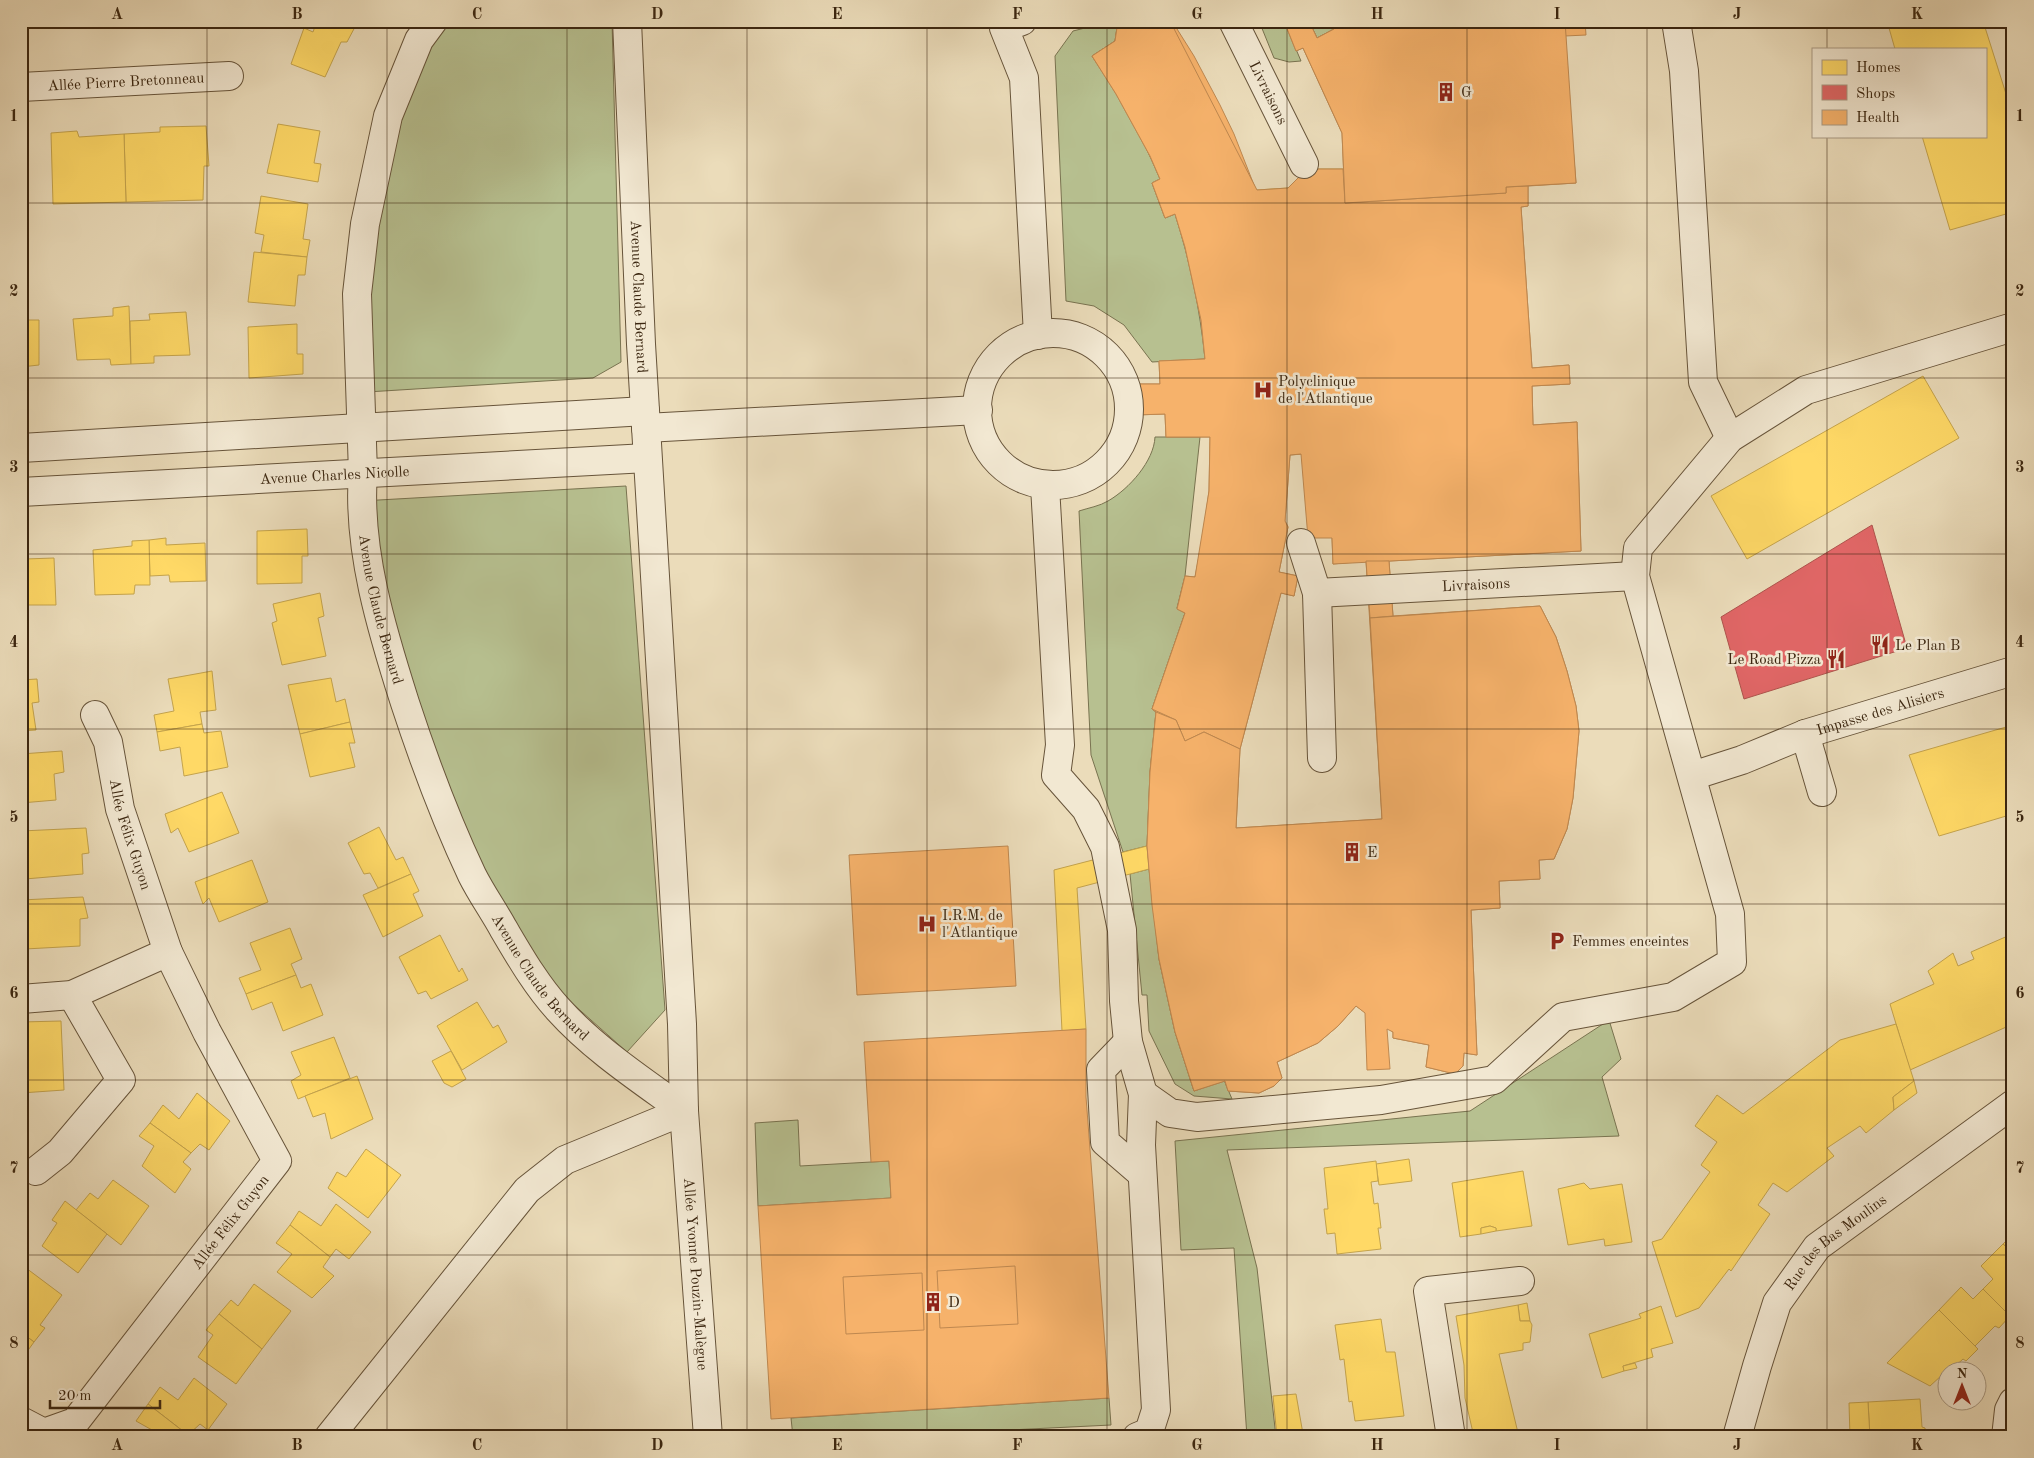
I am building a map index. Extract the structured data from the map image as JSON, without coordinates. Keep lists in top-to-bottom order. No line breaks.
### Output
{"streets":{"street":["Allée Pierre Bretonneau","Livraisons","Avenue Claude Bernard","Avenue Charles Nicolle","Impasse des Alisiers","Allée Félix Guyon","Rue des Bas Moulins","Allée Yvonne Pouzin-Malègue"]},"crossings":[["Avenue Claude Bernard","Avenue Charles Nicolle"],["Avenue Claude Bernard","Allée Yvonne Pouzin-Malègue"]],"places":{"building":["G","E","D"],"hospital":["Polyclinique de l'Atlantique","I.R.M. de l'Atlantique"],"restaurant":["Le Plan B","Le Road Pizza"],"parking":["Femmes enceintes"]},"legend":["Homes","Shops","Health"],"scale_bar":"20 m","north":"top","grid":{"columns":["A","B","C","D","E","F","G","H","I","J","K"],"rows":["1","2","3","4","5","6","7","8"]}}
